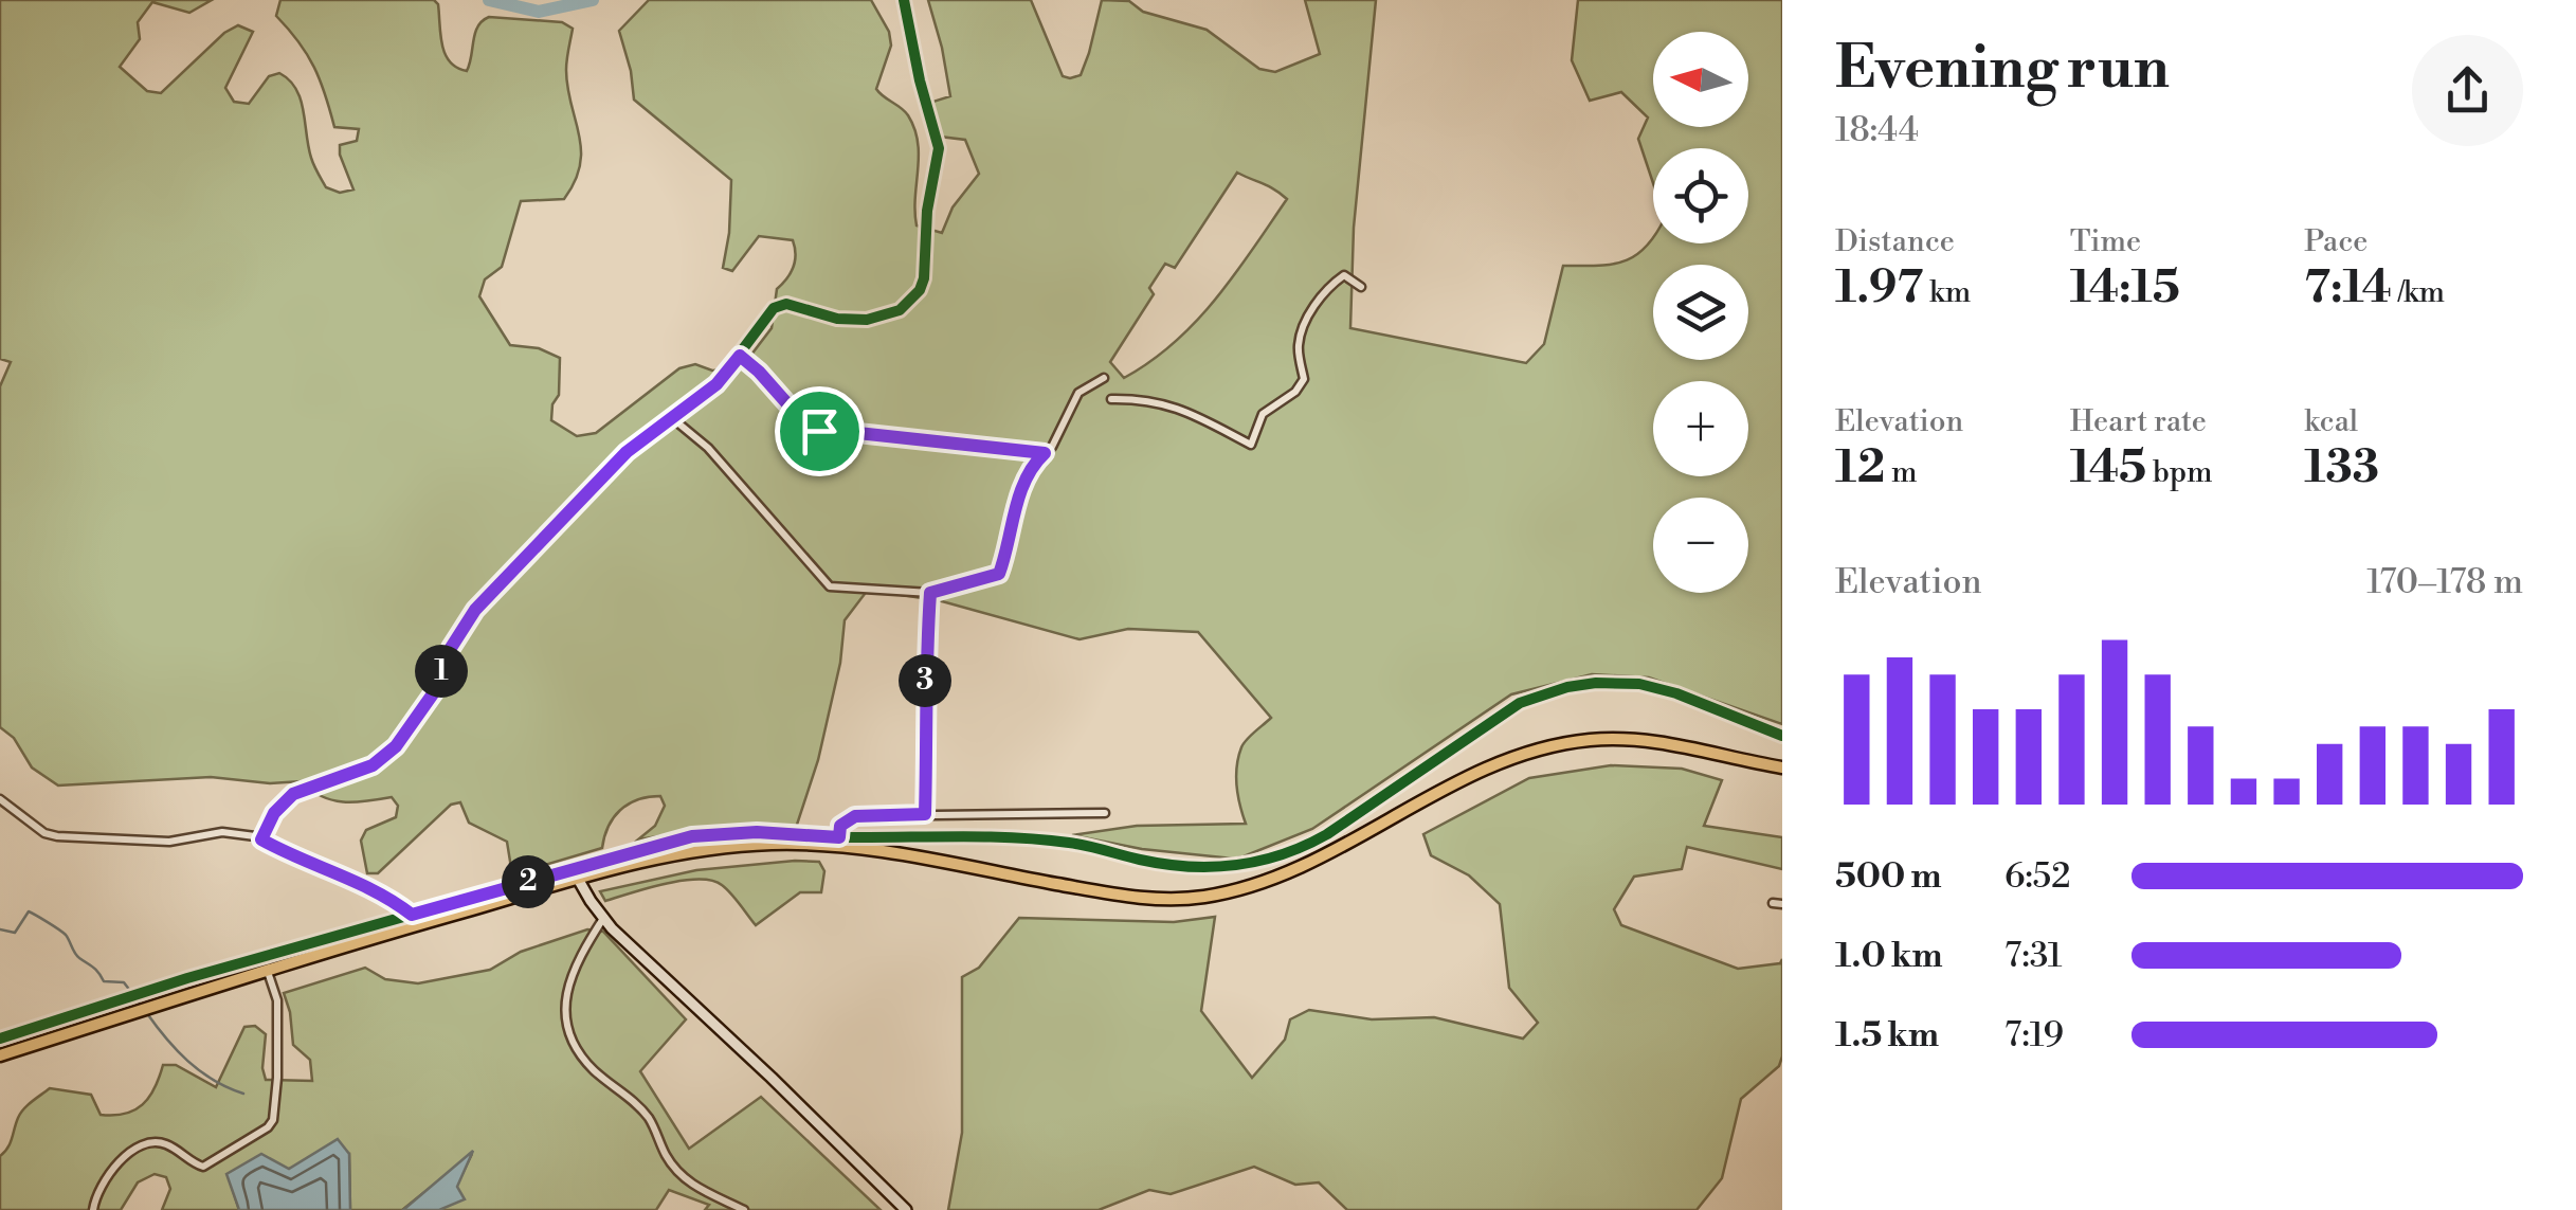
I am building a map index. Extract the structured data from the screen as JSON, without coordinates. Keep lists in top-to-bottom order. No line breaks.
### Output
{"north":"left","page":{"heading":["Evening run","18:44"],"map_buttons":["+","−"],"stats":[["Distance","1.97 km"],["Time","14:15"],["Pace","7:14 /km"],["Elevation","12 m"],["Heart rate","145 bpm"],["kcal","133"]],"chart":["Elevation","170–178 m"],"pins":["1","3","2"],"list":[{"name":"500 m","note":"6:52"},{"name":"1.0 km","note":"7:31"},{"name":"1.5 km","note":"7:19"}]}}
